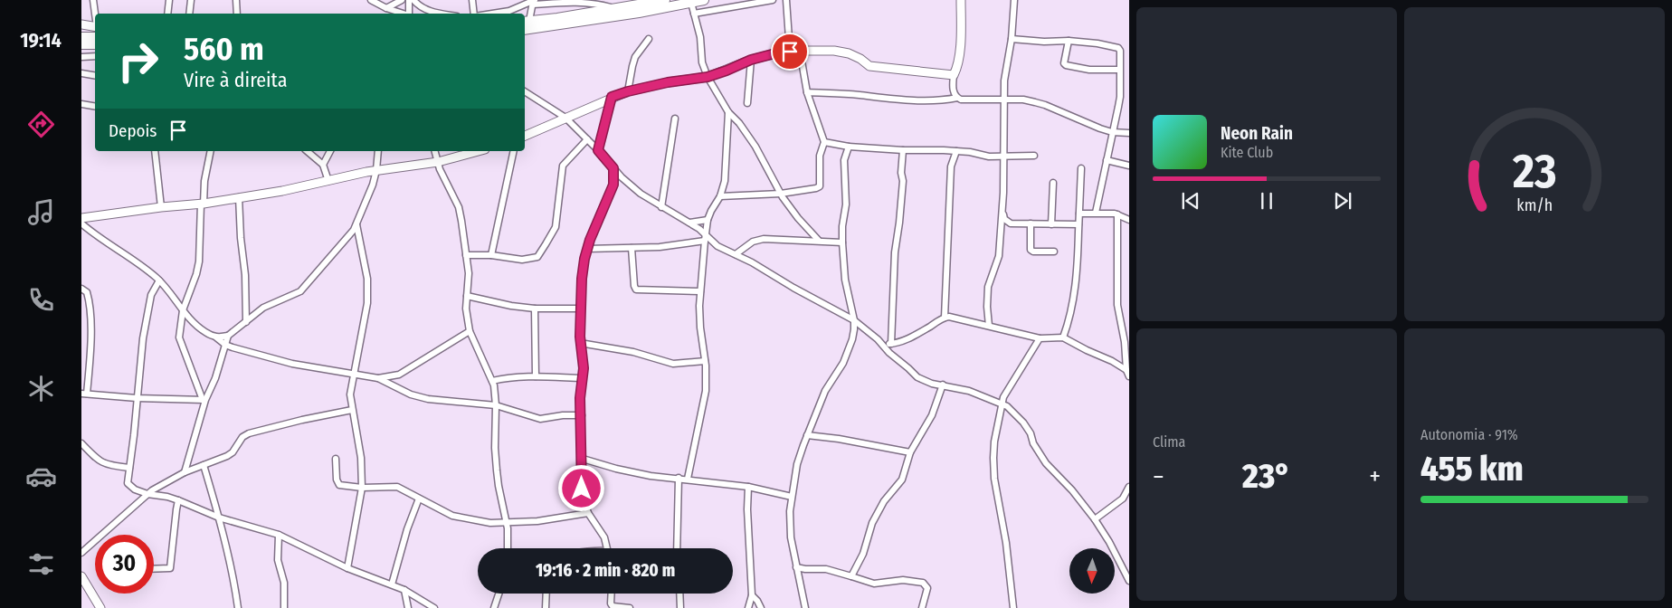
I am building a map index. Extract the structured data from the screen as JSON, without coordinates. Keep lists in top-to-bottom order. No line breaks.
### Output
{"north":"bottom","page":{"tabs":"19:14","turn":["560 m","Vire à direita"],"then":"Depois","song":["Neon Rain","Kite Club"],"tile":["Clima",["Autonomia · 91%","455 km"]],"heat":["−","23°","+"],"limit":"30","trip":"19:16 · 2 min · 820 m","gauge":["23","km/h"]}}
